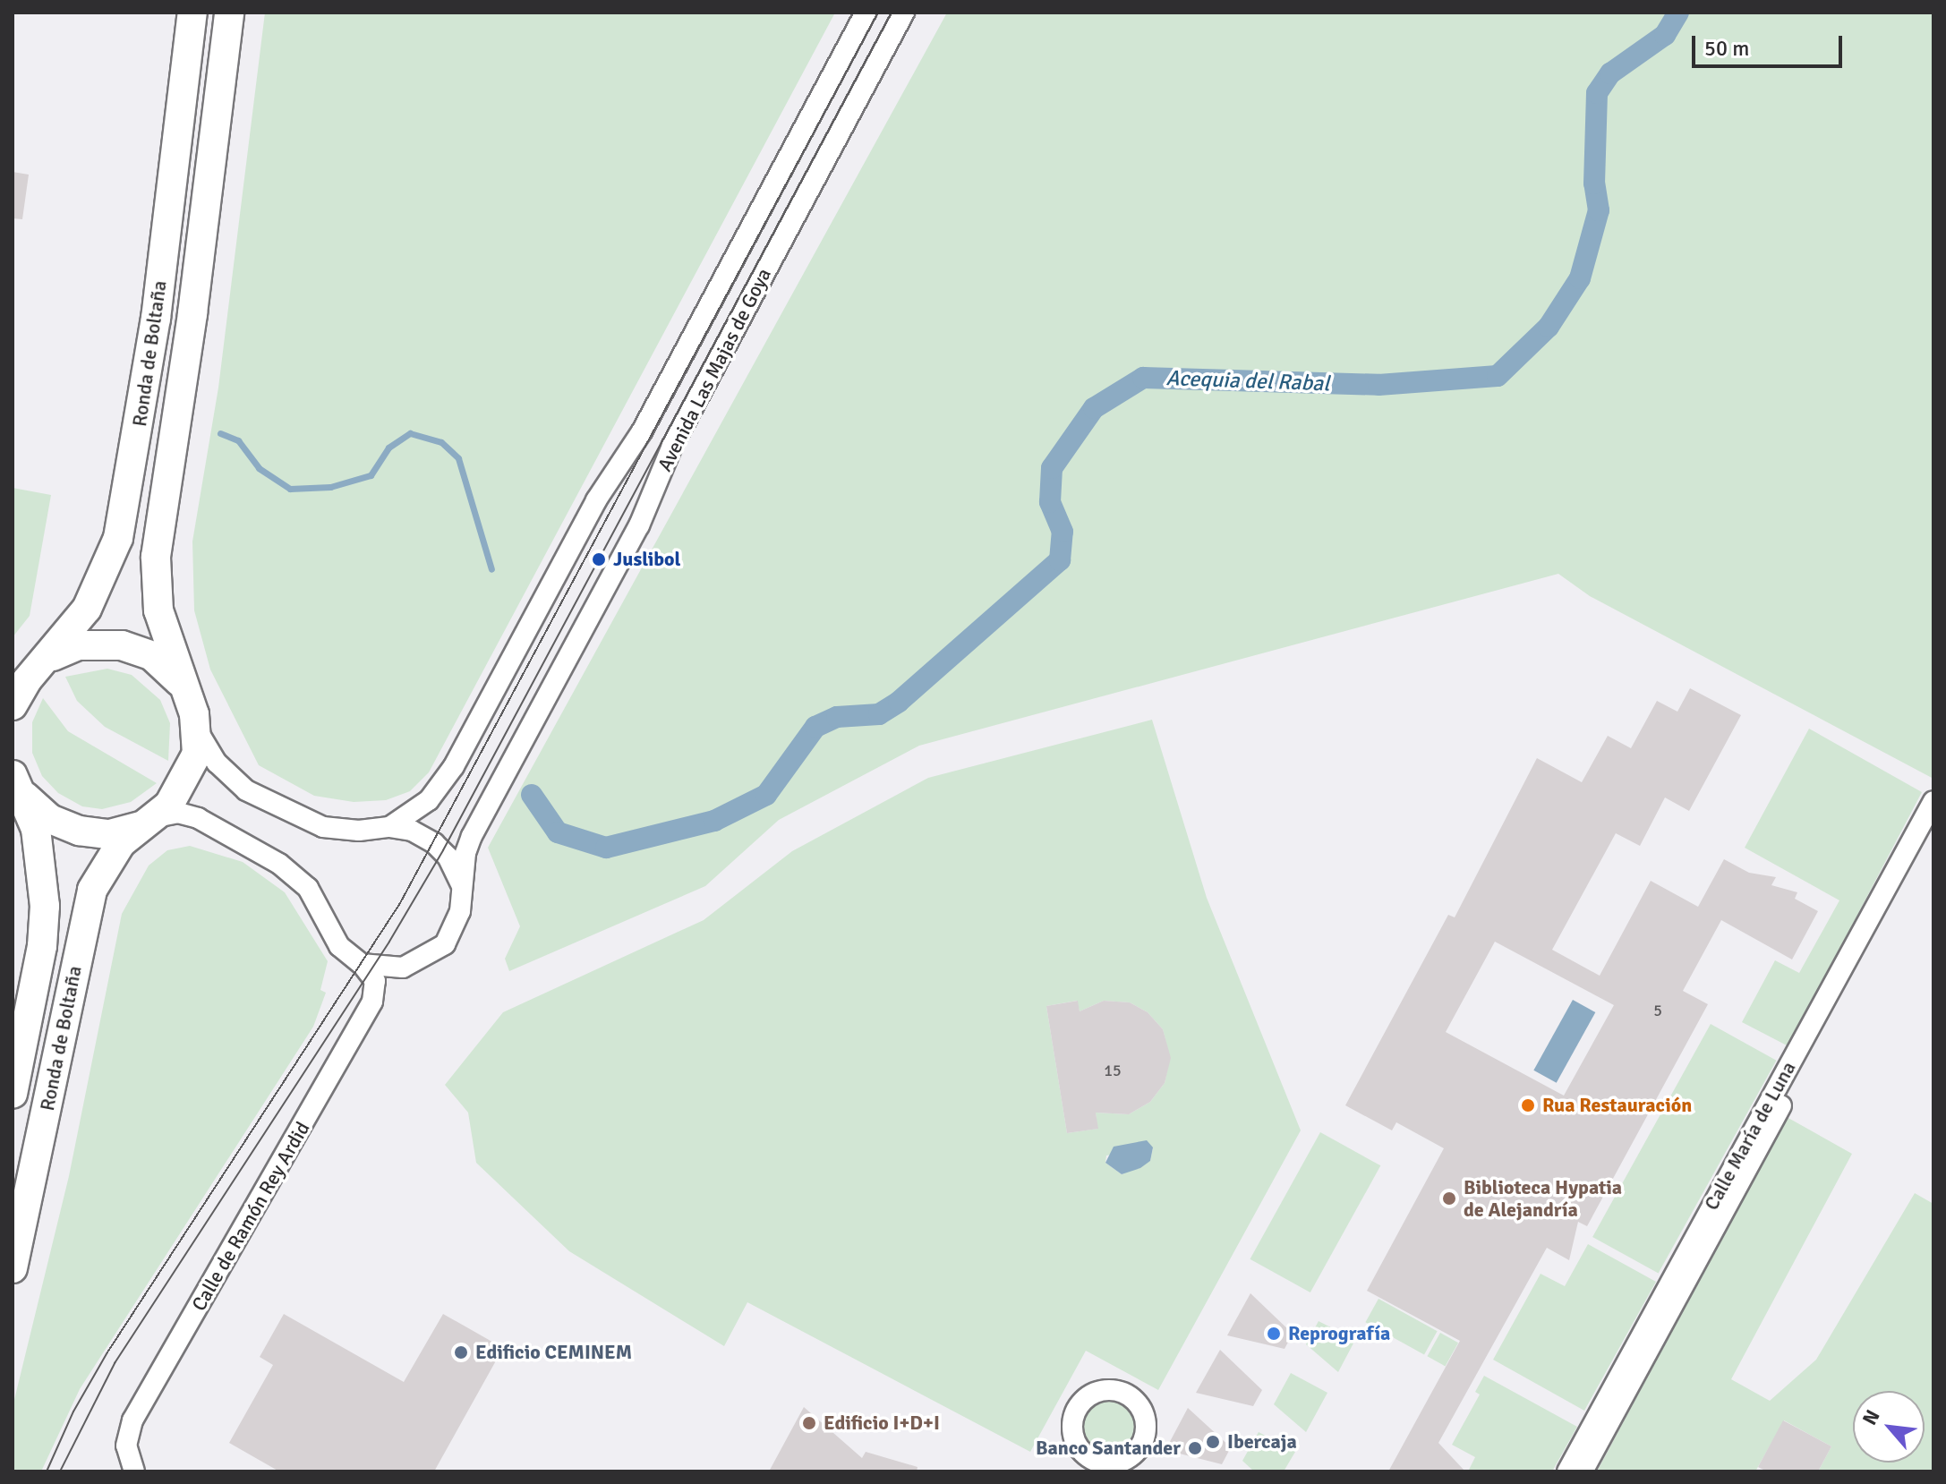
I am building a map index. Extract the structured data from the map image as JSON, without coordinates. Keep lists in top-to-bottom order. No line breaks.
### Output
{"streets":{"main road":["Ronda de Boltaña"],"street":["Avenida Las Majas de Goya","Calle María de Luna","Calle de Ramón Rey Ardid"]},"crossings":[["Ronda de Boltaña","Avenida Las Majas de Goya"],["Avenida Las Majas de Goya","Calle de Ramón Rey Ardid"]],"water":["Acequia del Rabal"],"places":["Juslibol","Rua Restauración","Biblioteca Hypatia de Alejandría","Reprografía","Edificio CEMINEM","Edificio I+D+I","Ibercaja","Banco Santander"],"house_numbers":["5","15"],"scale_bar":"50 m","north":"top left"}
